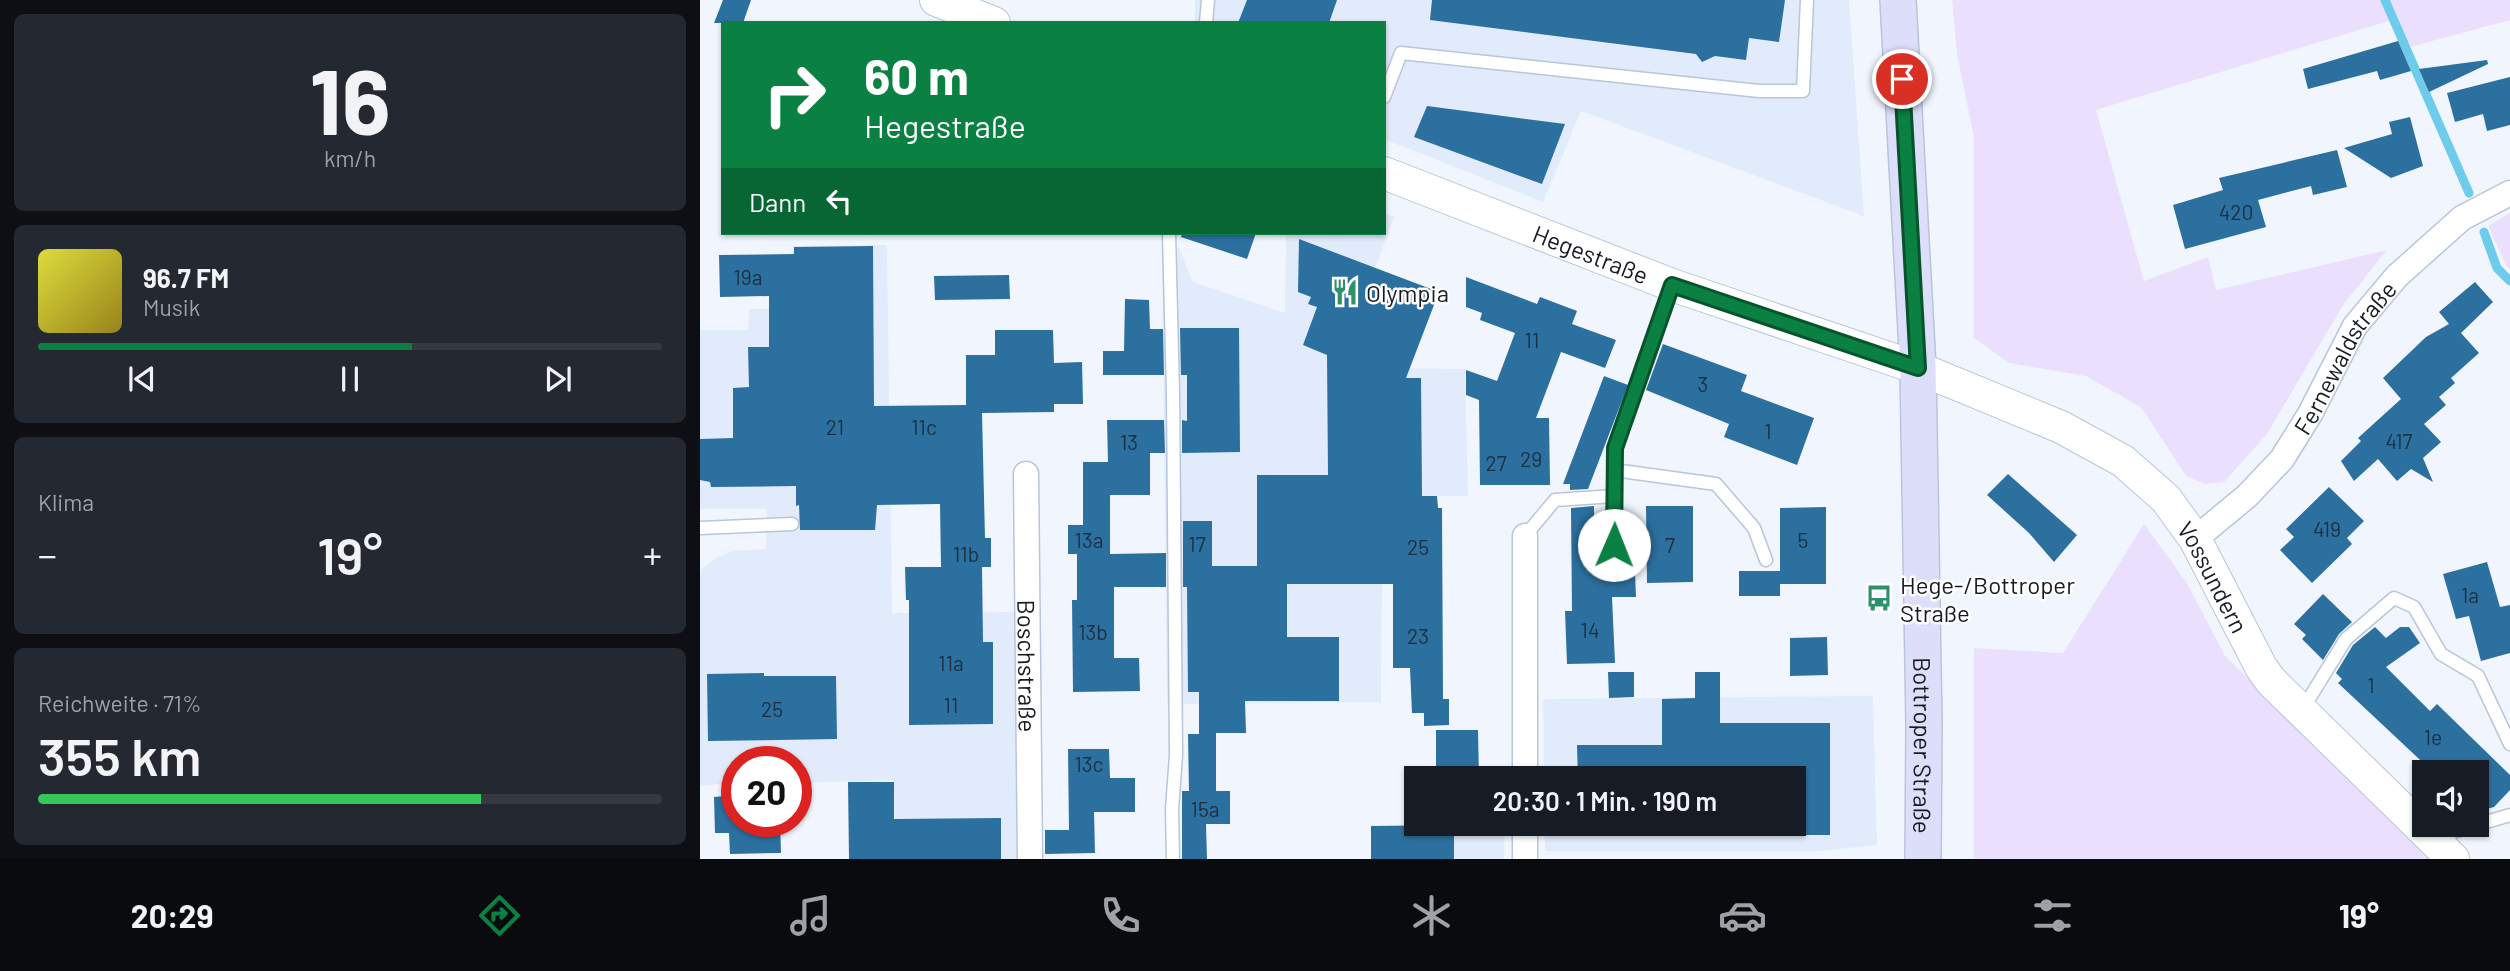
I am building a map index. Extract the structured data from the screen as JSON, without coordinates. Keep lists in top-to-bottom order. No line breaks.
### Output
{"streets":{"main road":["Bottroper Straße"],"street":["Hegestraße","Fernewaldstraße","Vossundern","Boschstraße"]},"crossings":[["Hegestraße","Vossundern"],["Hegestraße","Bottroper Straße"],["Fernewaldstraße","Vossundern"],["Vossundern","Bottroper Straße"]],"places":{"restaurant":["Olympia"],"bus stop":["Hege-/Bottroper Straße"]},"house_numbers":["420","19a","11","3","21","11c","1","417","13","29","27","419","13a","5","17","7","25","11b","1a","14","13b","23","11a","1","11","25","1e","13c","15a"],"page":{"tile":[["16","km/h"],"Klima",["Reichweite · 71%","355 km"]],"turn":["60 m","Hegestraße"],"then":"Dann","song":["96.7 FM","Musik"],"heat":["−","19°","+"],"limit":"20","trip":"20:30 · 1 Min. · 190 m","tabs":["20:29","19°"]}}
